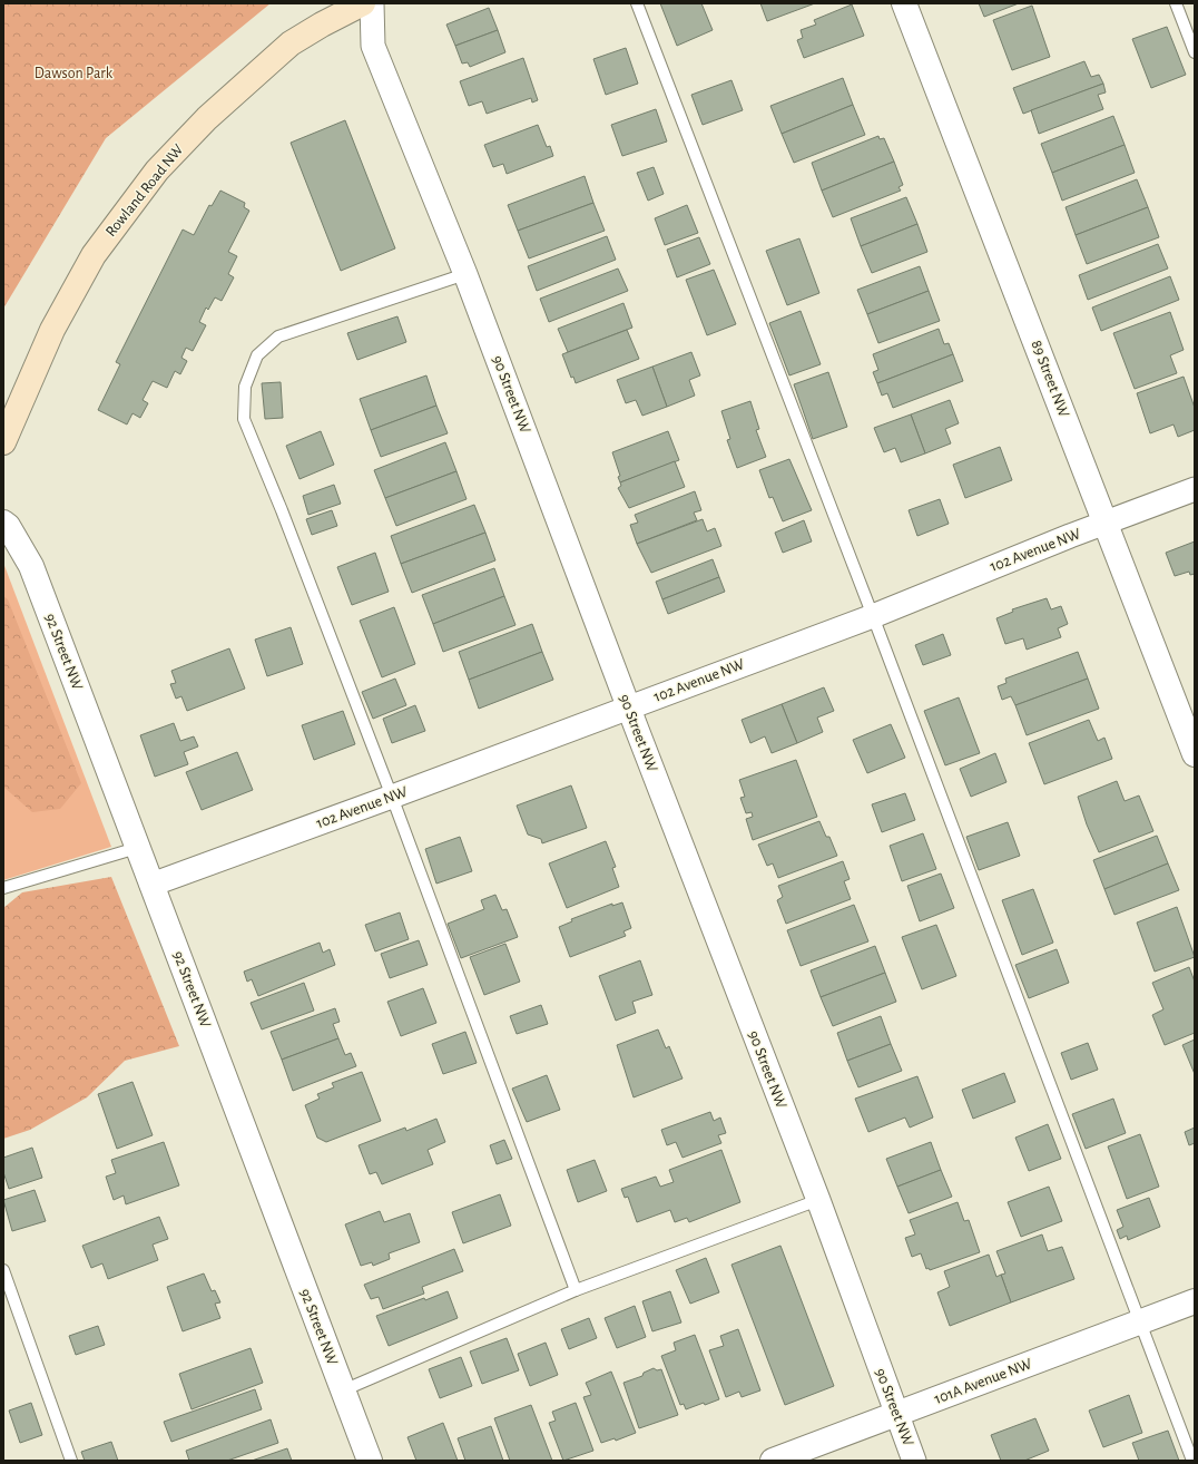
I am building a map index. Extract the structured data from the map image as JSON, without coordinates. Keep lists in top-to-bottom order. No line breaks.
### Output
{"streets":{"main road":["Rowland Road NW"],"street":["89 Street NW","90 Street NW","102 Avenue NW","92 Street NW","101A Avenue NW"]},"crossings":[["89 Street NW","102 Avenue NW"],["90 Street NW","102 Avenue NW"],["90 Street NW","101A Avenue NW"],["102 Avenue NW","92 Street NW"]],"parks":["Dawson Park"]}
